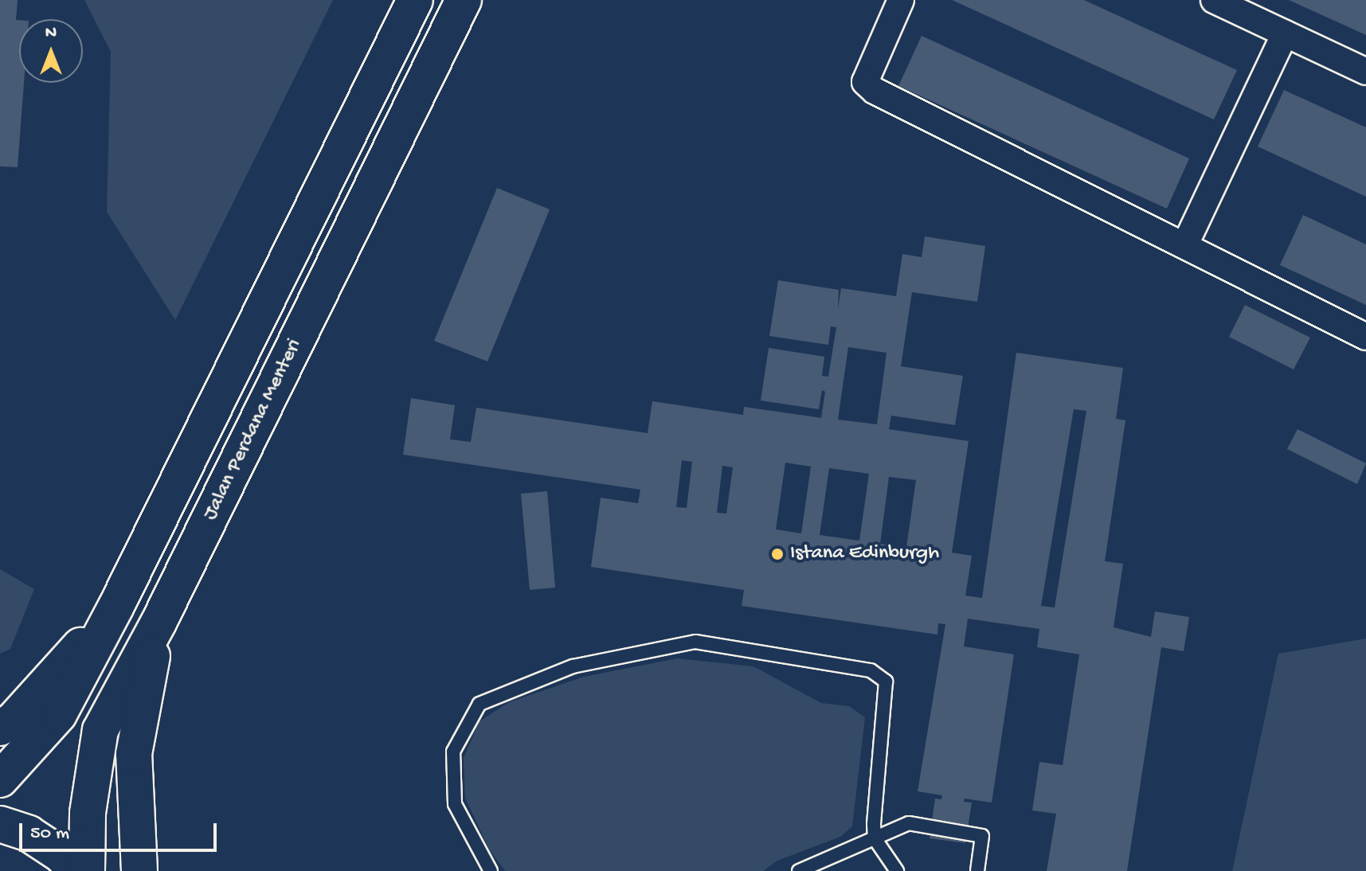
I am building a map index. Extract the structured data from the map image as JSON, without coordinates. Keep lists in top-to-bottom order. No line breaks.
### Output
{"streets":{"main road":["Jalan Perdana Menteri"]},"places":["Istana Edinburgh"],"scale_bar":"50 m","north":"top"}
